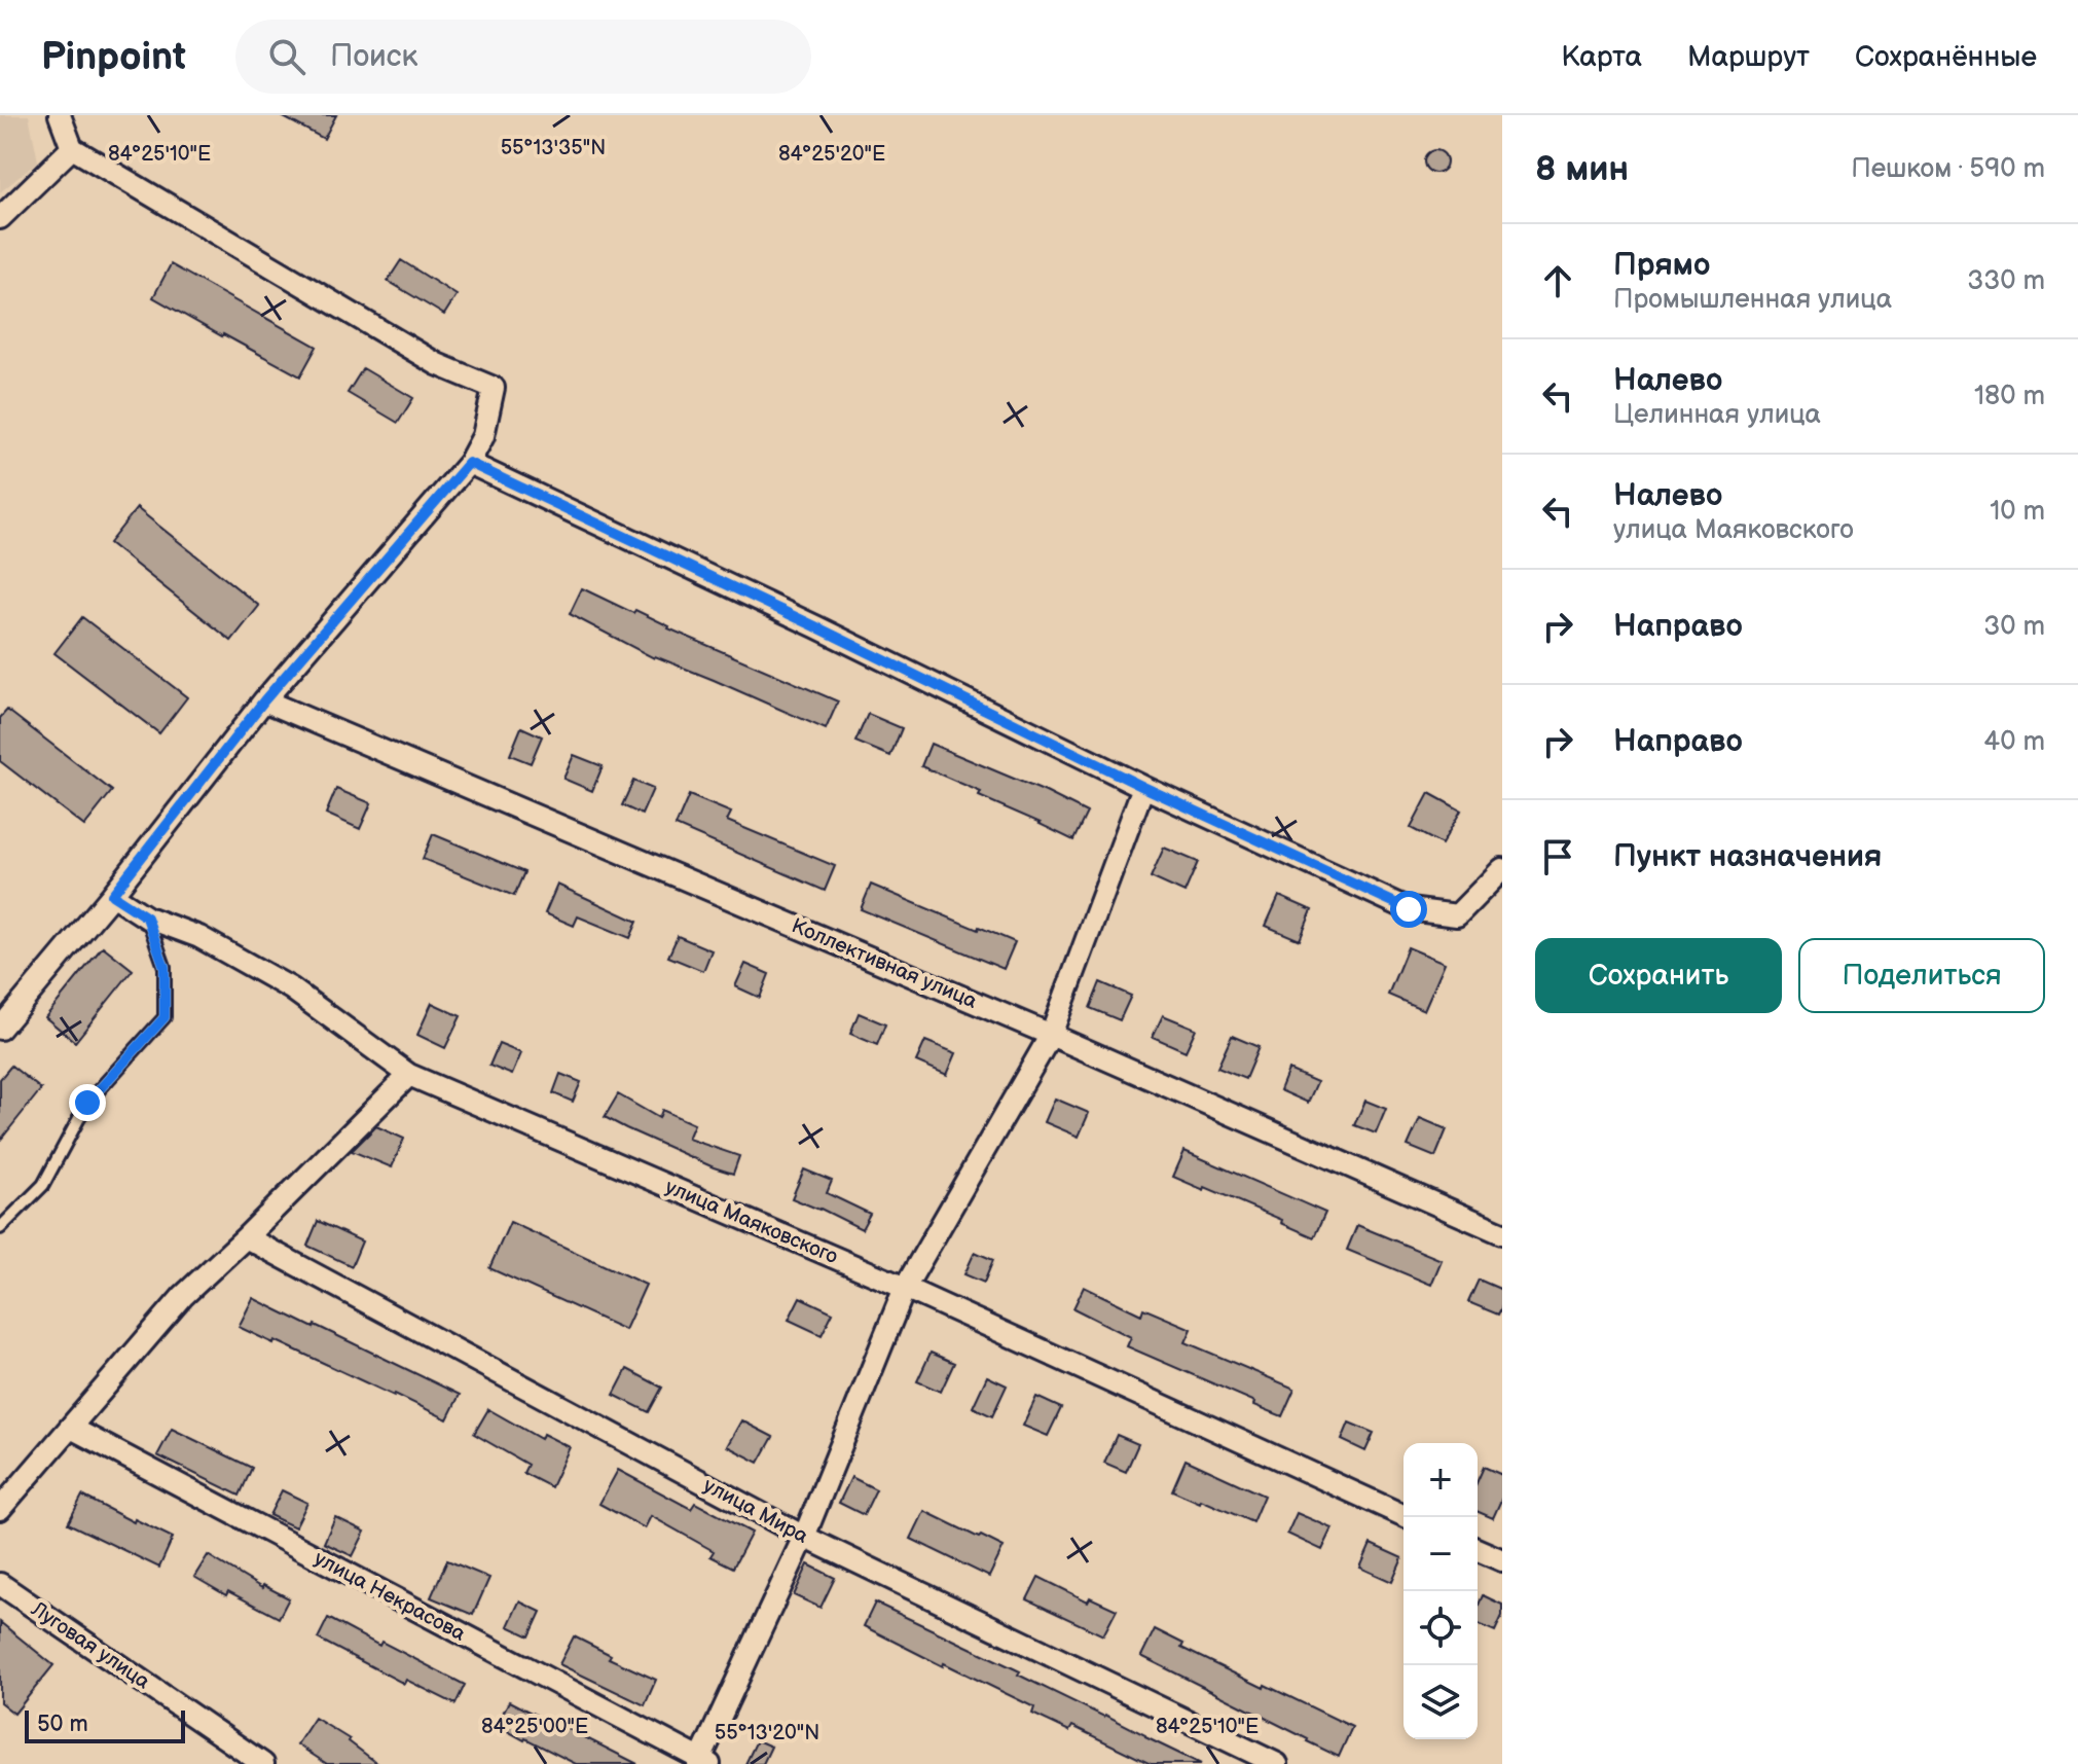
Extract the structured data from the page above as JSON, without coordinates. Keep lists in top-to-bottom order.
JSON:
{
  "streets": {
    "street": [
      "Коллективная улица",
      "улица Маяковского",
      "улица Мира",
      "улица Некрасова",
      "Луговая улица"
    ]
  },
  "scale_bar": "50 m",
  "page": {
    "header": "Pinpoint",
    "search": "Поиск",
    "nav": ["Карта", "Маршрут", "Сохранённые"],
    "heading": ["8 мин", "Пешком · 590 m"],
    "list": [
      ["Прямо", "Промышленная улица", "330 m"],
      ["Налево", "Целинная улица", "180 m"],
      ["Налево", "улица Маяковского", "10 m"],
      ["Направо", "30 m"],
      ["Направо", "40 m"],
      "Пункт назначения"
    ],
    "buttons": ["Сохранить", "Поделиться"],
    "map_buttons": ["+", "−"],
    "scale": "50 m"
  },
  "coordinates": [
    "55°13'35\"N",
    "84°25'10\"E",
    "84°25'20\"E",
    "84°25'00\"E",
    "55°13'20\"N"
  ]
}
